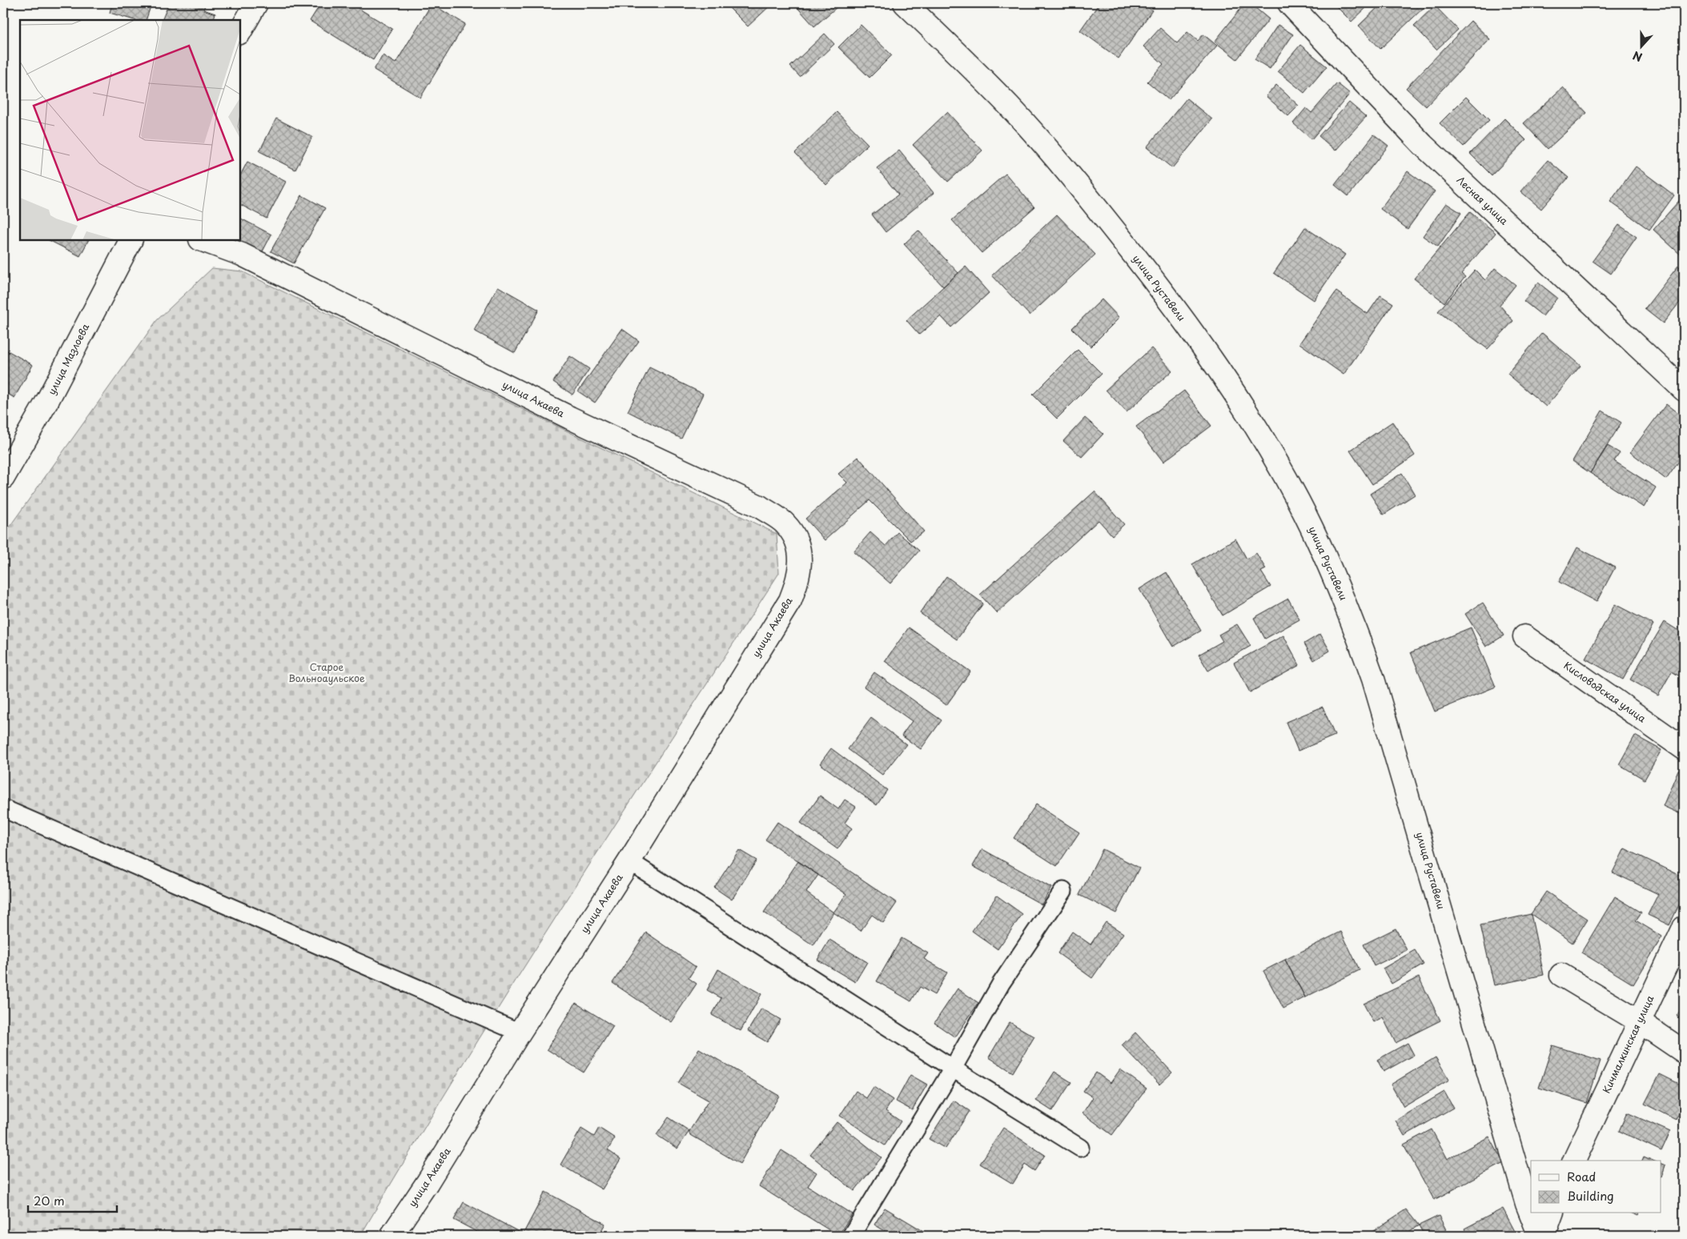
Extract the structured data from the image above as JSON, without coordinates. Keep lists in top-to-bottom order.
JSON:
{
  "streets": {
    "street": [
      "Лесная улица",
      "улица Руставели",
      "улица Мазлоева",
      "улица Акаева",
      "Кисловодская улица",
      "Кичмалкинская улица"
    ]
  },
  "parks": ["Старое Вольноаульское"],
  "legend": ["Road", "Building"],
  "scale_bar": "20 m",
  "north": "bottom"
}
